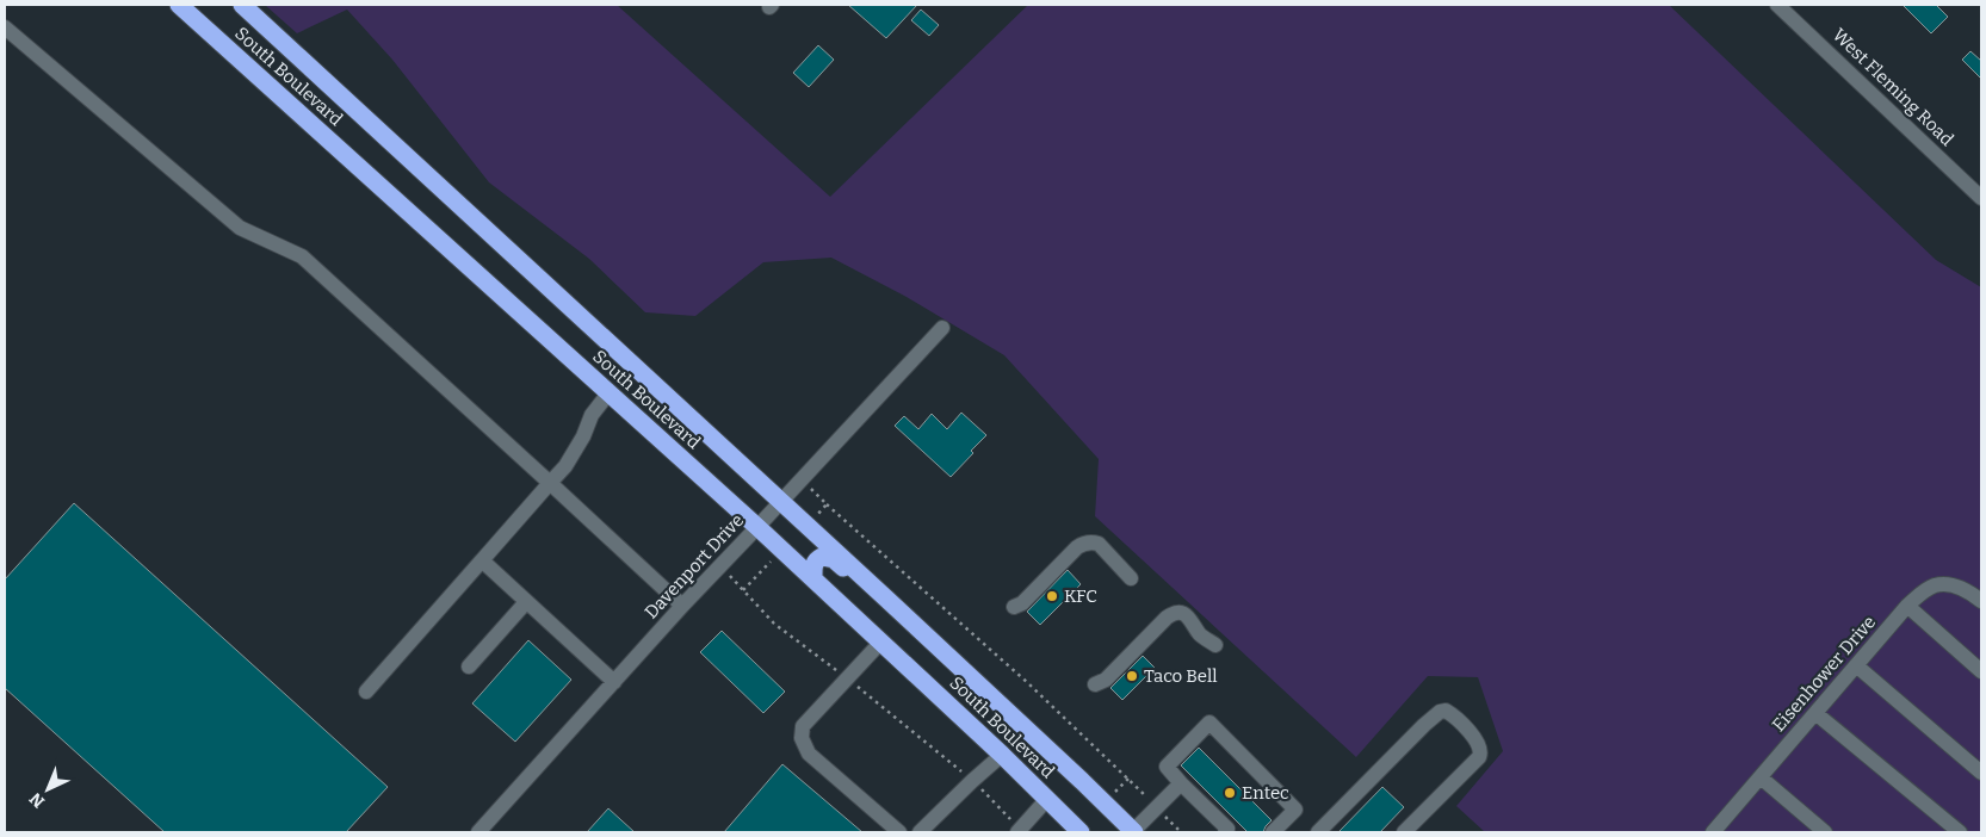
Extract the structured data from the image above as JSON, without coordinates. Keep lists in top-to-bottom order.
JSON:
{
  "streets": {
    "highway": ["South Boulevard"],
    "street": ["West Fleming Road", "Davenport Drive", "Eisenhower Drive"]
  },
  "crossings": [
    ["South Boulevard", "Davenport Drive"]
  ],
  "places": ["KFC", "Taco Bell", "Entec"],
  "north": "bottom left"
}
